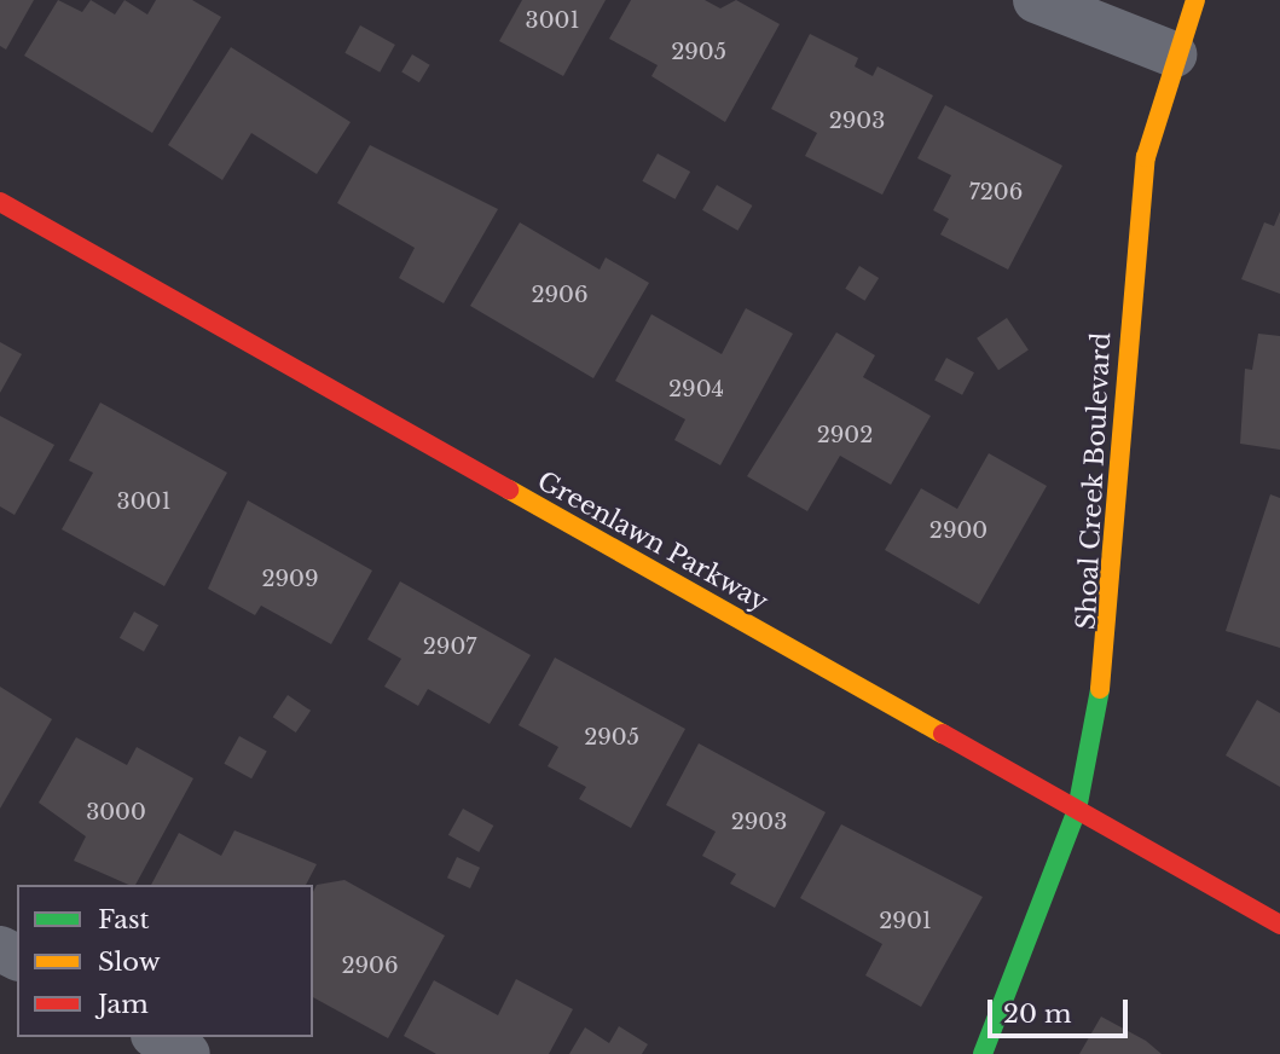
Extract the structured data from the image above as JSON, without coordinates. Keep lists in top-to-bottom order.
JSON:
{
  "streets": {
    "street": ["Shoal Creek Boulevard", "Greenlawn Parkway"]
  },
  "crossings": [
    ["Shoal Creek Boulevard", "Greenlawn Parkway"]
  ],
  "house_numbers": [
    "3001",
    "2905",
    "2903",
    "7206",
    "2906",
    "2904",
    "2902",
    "3001",
    "2900",
    "2909",
    "2907",
    "2905",
    "3000",
    "2903",
    "2901",
    "2906"
  ],
  "legend": ["Fast", "Slow", "Jam"],
  "scale_bar": "20 m"
}
